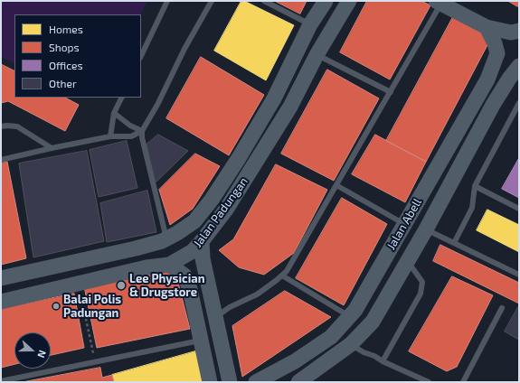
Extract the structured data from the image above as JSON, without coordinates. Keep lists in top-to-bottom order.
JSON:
{
  "streets": {
    "main road": ["Jalan Padungan", "Jalan Abell"]
  },
  "places": ["Lee Physician & Drugstore", "Balai Polis Padungan"],
  "legend": [
    "Homes",
    "Shops",
    "Offices",
    "Other"
  ],
  "north": "right"
}
